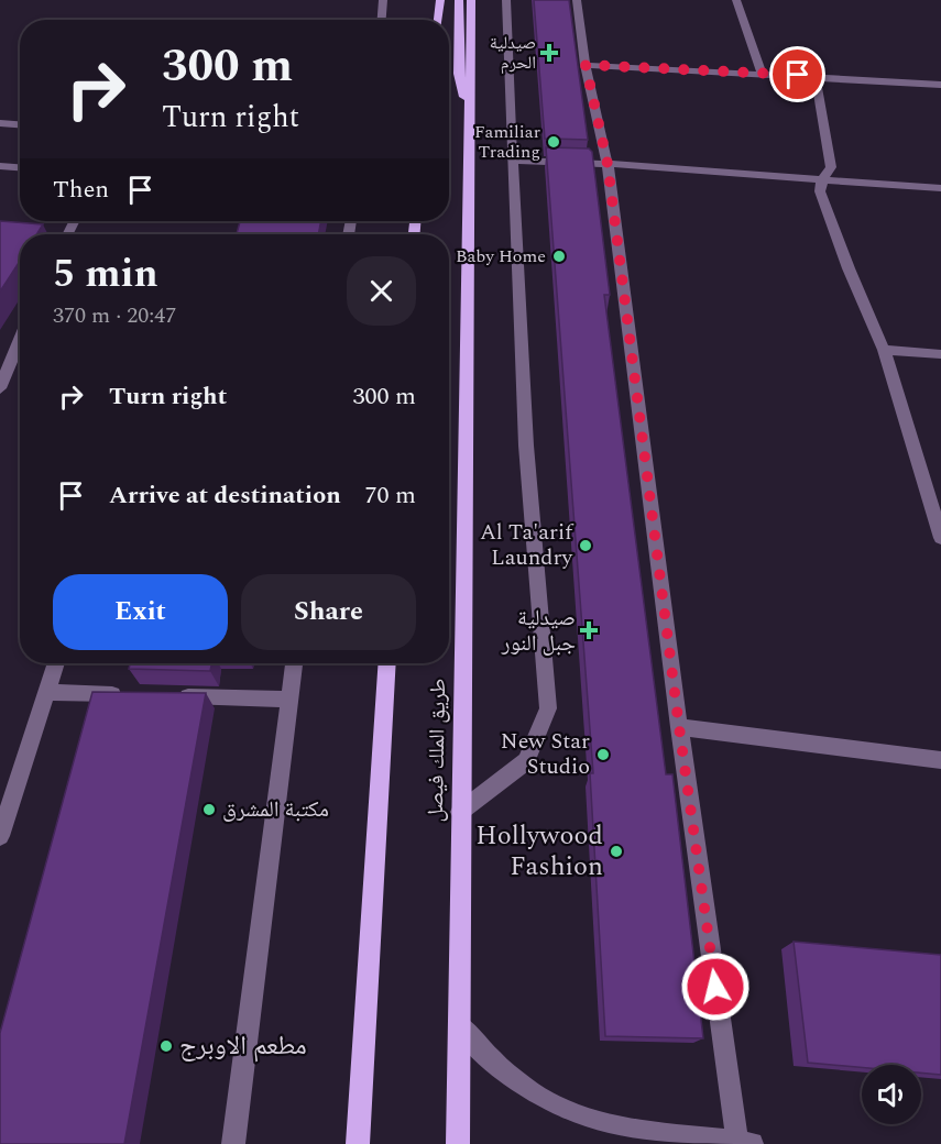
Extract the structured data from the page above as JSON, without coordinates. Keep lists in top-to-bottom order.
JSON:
{
  "streets": {
    "main road": ["طريق الملك فيصل"]
  },
  "places": {
    "health": ["صيدلية الحرم", "صيدلية جبل النور"],
    "other": [
      "Familiar Trading",
      "Baby Home",
      "Al Ta'arif Laundry",
      "New Star Studio",
      "مكتبة المشرق",
      "Hollywood Fashion",
      "مطعم الاوبرج"
    ]
  },
  "page": {
    "turn": ["300 m", "Turn right"],
    "then": "Then",
    "heading": ["5 min", "370 m · 20:47"],
    "list": [
      {
        "name": "Turn right",
        "value": "300 m"
      },
      {
        "name": "Arrive at destination",
        "value": "70 m"
      }
    ],
    "buttons": ["Exit", "Share"]
  }
}
